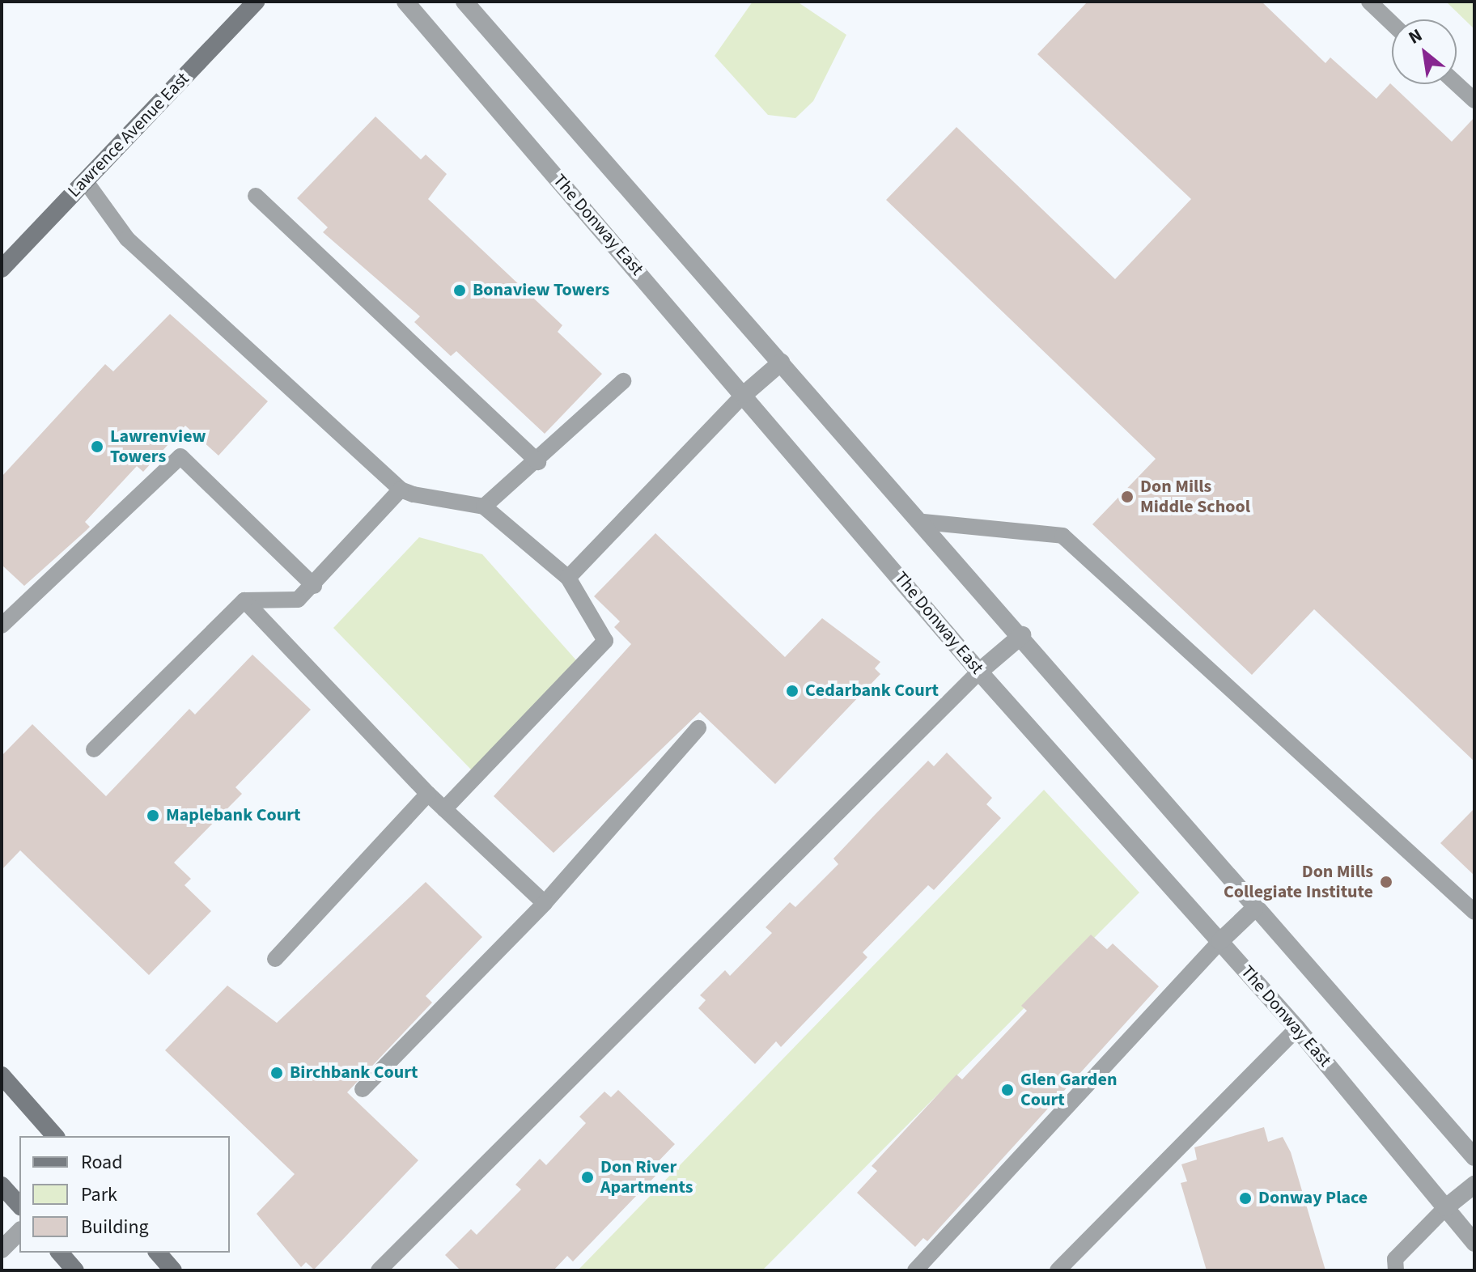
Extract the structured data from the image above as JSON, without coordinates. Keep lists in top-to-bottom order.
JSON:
{
  "streets": {
    "main road": ["Lawrence Avenue East"],
    "street": ["The Donway East"]
  },
  "places": [
    "Bonaview Towers",
    "Lawrenview Towers",
    "Don Mills Middle School",
    "Cedarbank Court",
    "Maplebank Court",
    "Don Mills Collegiate Institute",
    "Birchbank Court",
    "Glen Garden Court",
    "Don River Apartments",
    "Donway Place"
  ],
  "legend": ["Road", "Park", "Building"],
  "north": "top left"
}
